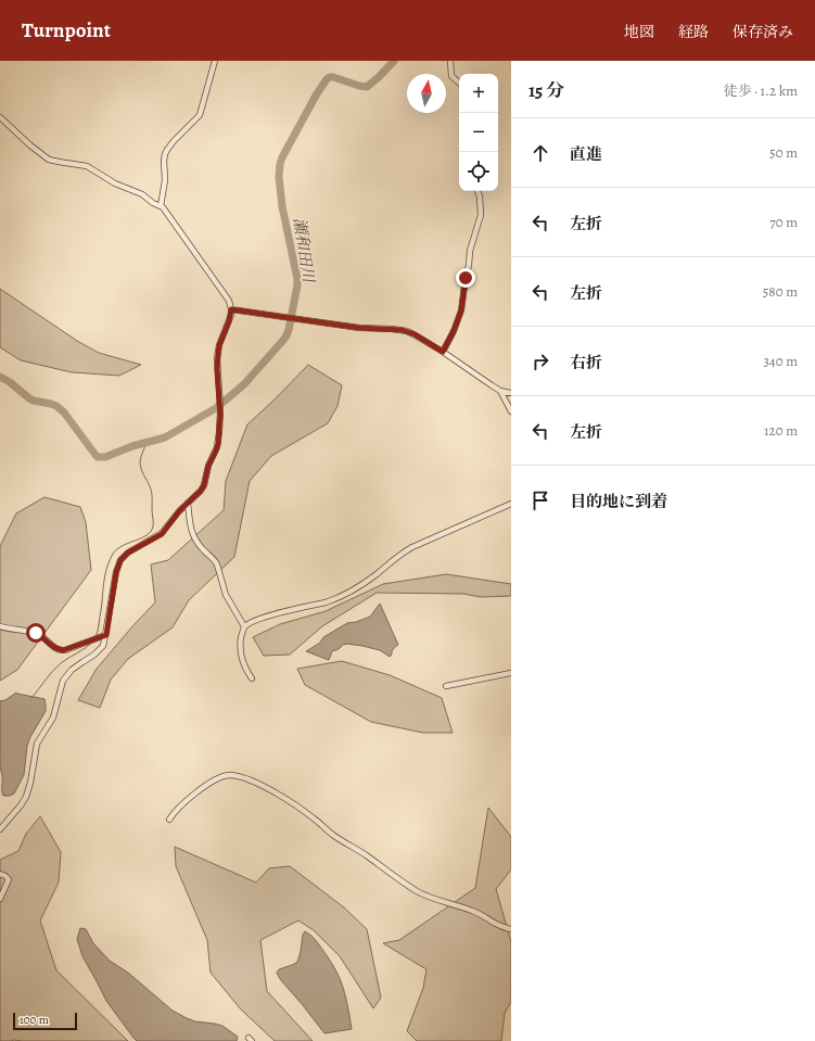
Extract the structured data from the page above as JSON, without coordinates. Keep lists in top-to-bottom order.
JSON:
{
  "water": ["瀬和田川"],
  "scale_bar": "100 m",
  "north": "top",
  "page": {
    "header": "Turnpoint",
    "nav": ["地図", "経路", "保存済み"],
    "heading": ["15 分", "徒歩 · 1.2 km"],
    "map_buttons": ["+", "−"],
    "list": [
      ["直進", "50 m"],
      ["左折", "70 m"],
      ["左折", "580 m"],
      ["右折", "340 m"],
      ["左折", "120 m"],
      "目的地に到着"
    ],
    "scale": "100 m"
  }
}
